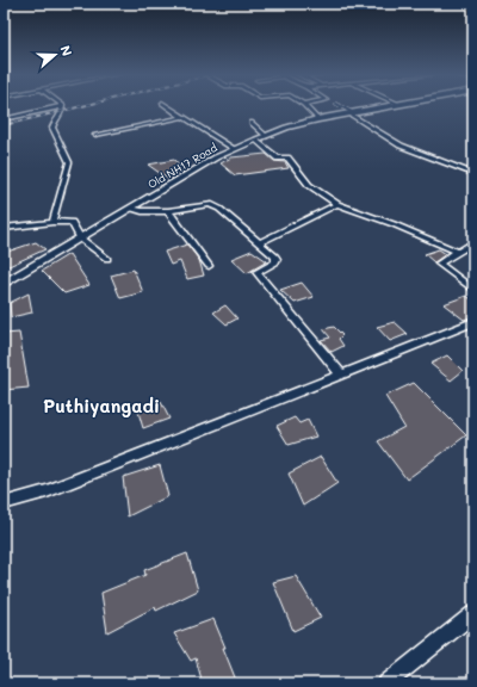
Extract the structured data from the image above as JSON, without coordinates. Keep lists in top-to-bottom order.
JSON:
{
  "streets": {
    "main road": ["Old NH17 Road"]
  },
  "districts": ["Puthiyangadi"],
  "north": "right"
}
